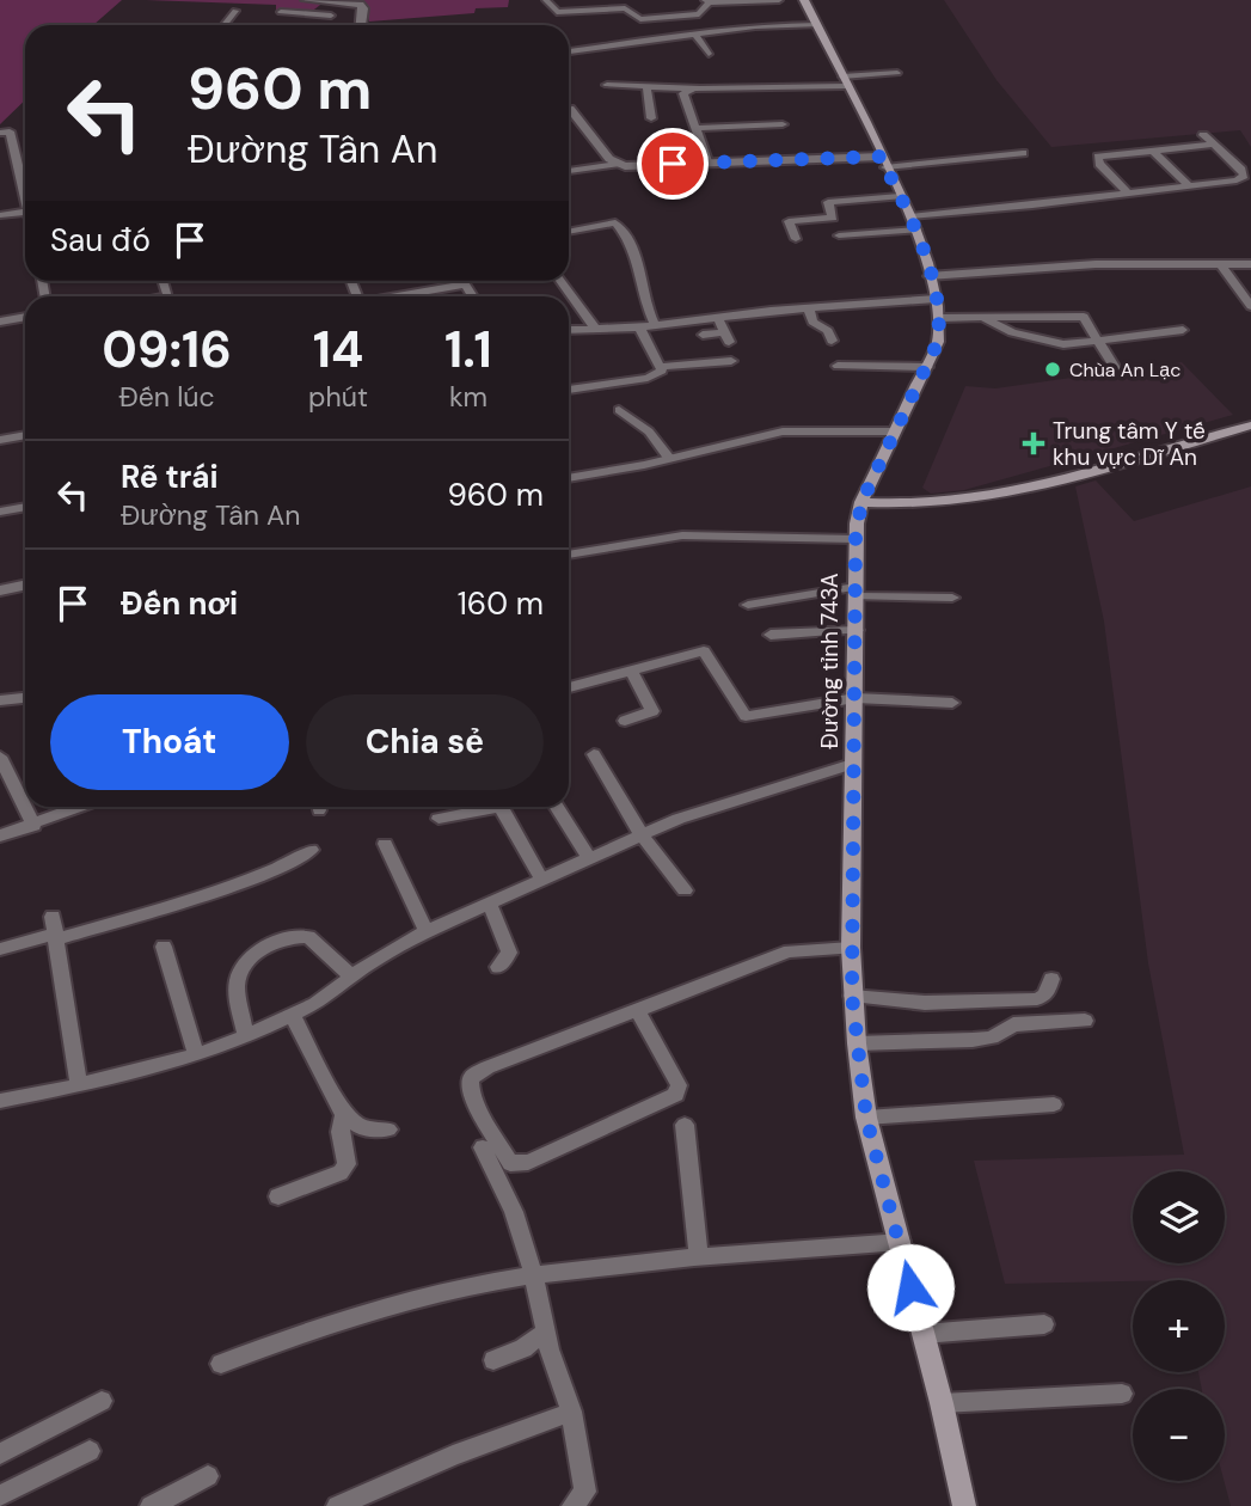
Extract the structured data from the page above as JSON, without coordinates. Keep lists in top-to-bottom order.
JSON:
{
  "streets": {
    "main road": ["Đường tỉnh 743A"]
  },
  "places": {
    "other": ["Chùa An Lạc"],
    "health": ["Trung tâm Y tế khu vực Dĩ An"]
  },
  "page": {
    "turn": ["960 m", "Đường Tân An"],
    "then": "Sau đó",
    "eta": [
      "09:16",
      "Đến lúc",
      "14",
      "phút",
      "1.1",
      "km"
    ],
    "list": [
      {
        "name": "Rẽ trái",
        "note": "Đường Tân An",
        "value": "960 m"
      },
      {
        "name": "Đến nơi",
        "value": "160 m"
      }
    ],
    "buttons": ["Thoát", "Chia sẻ"],
    "map_buttons": ["+", "−"]
  }
}
